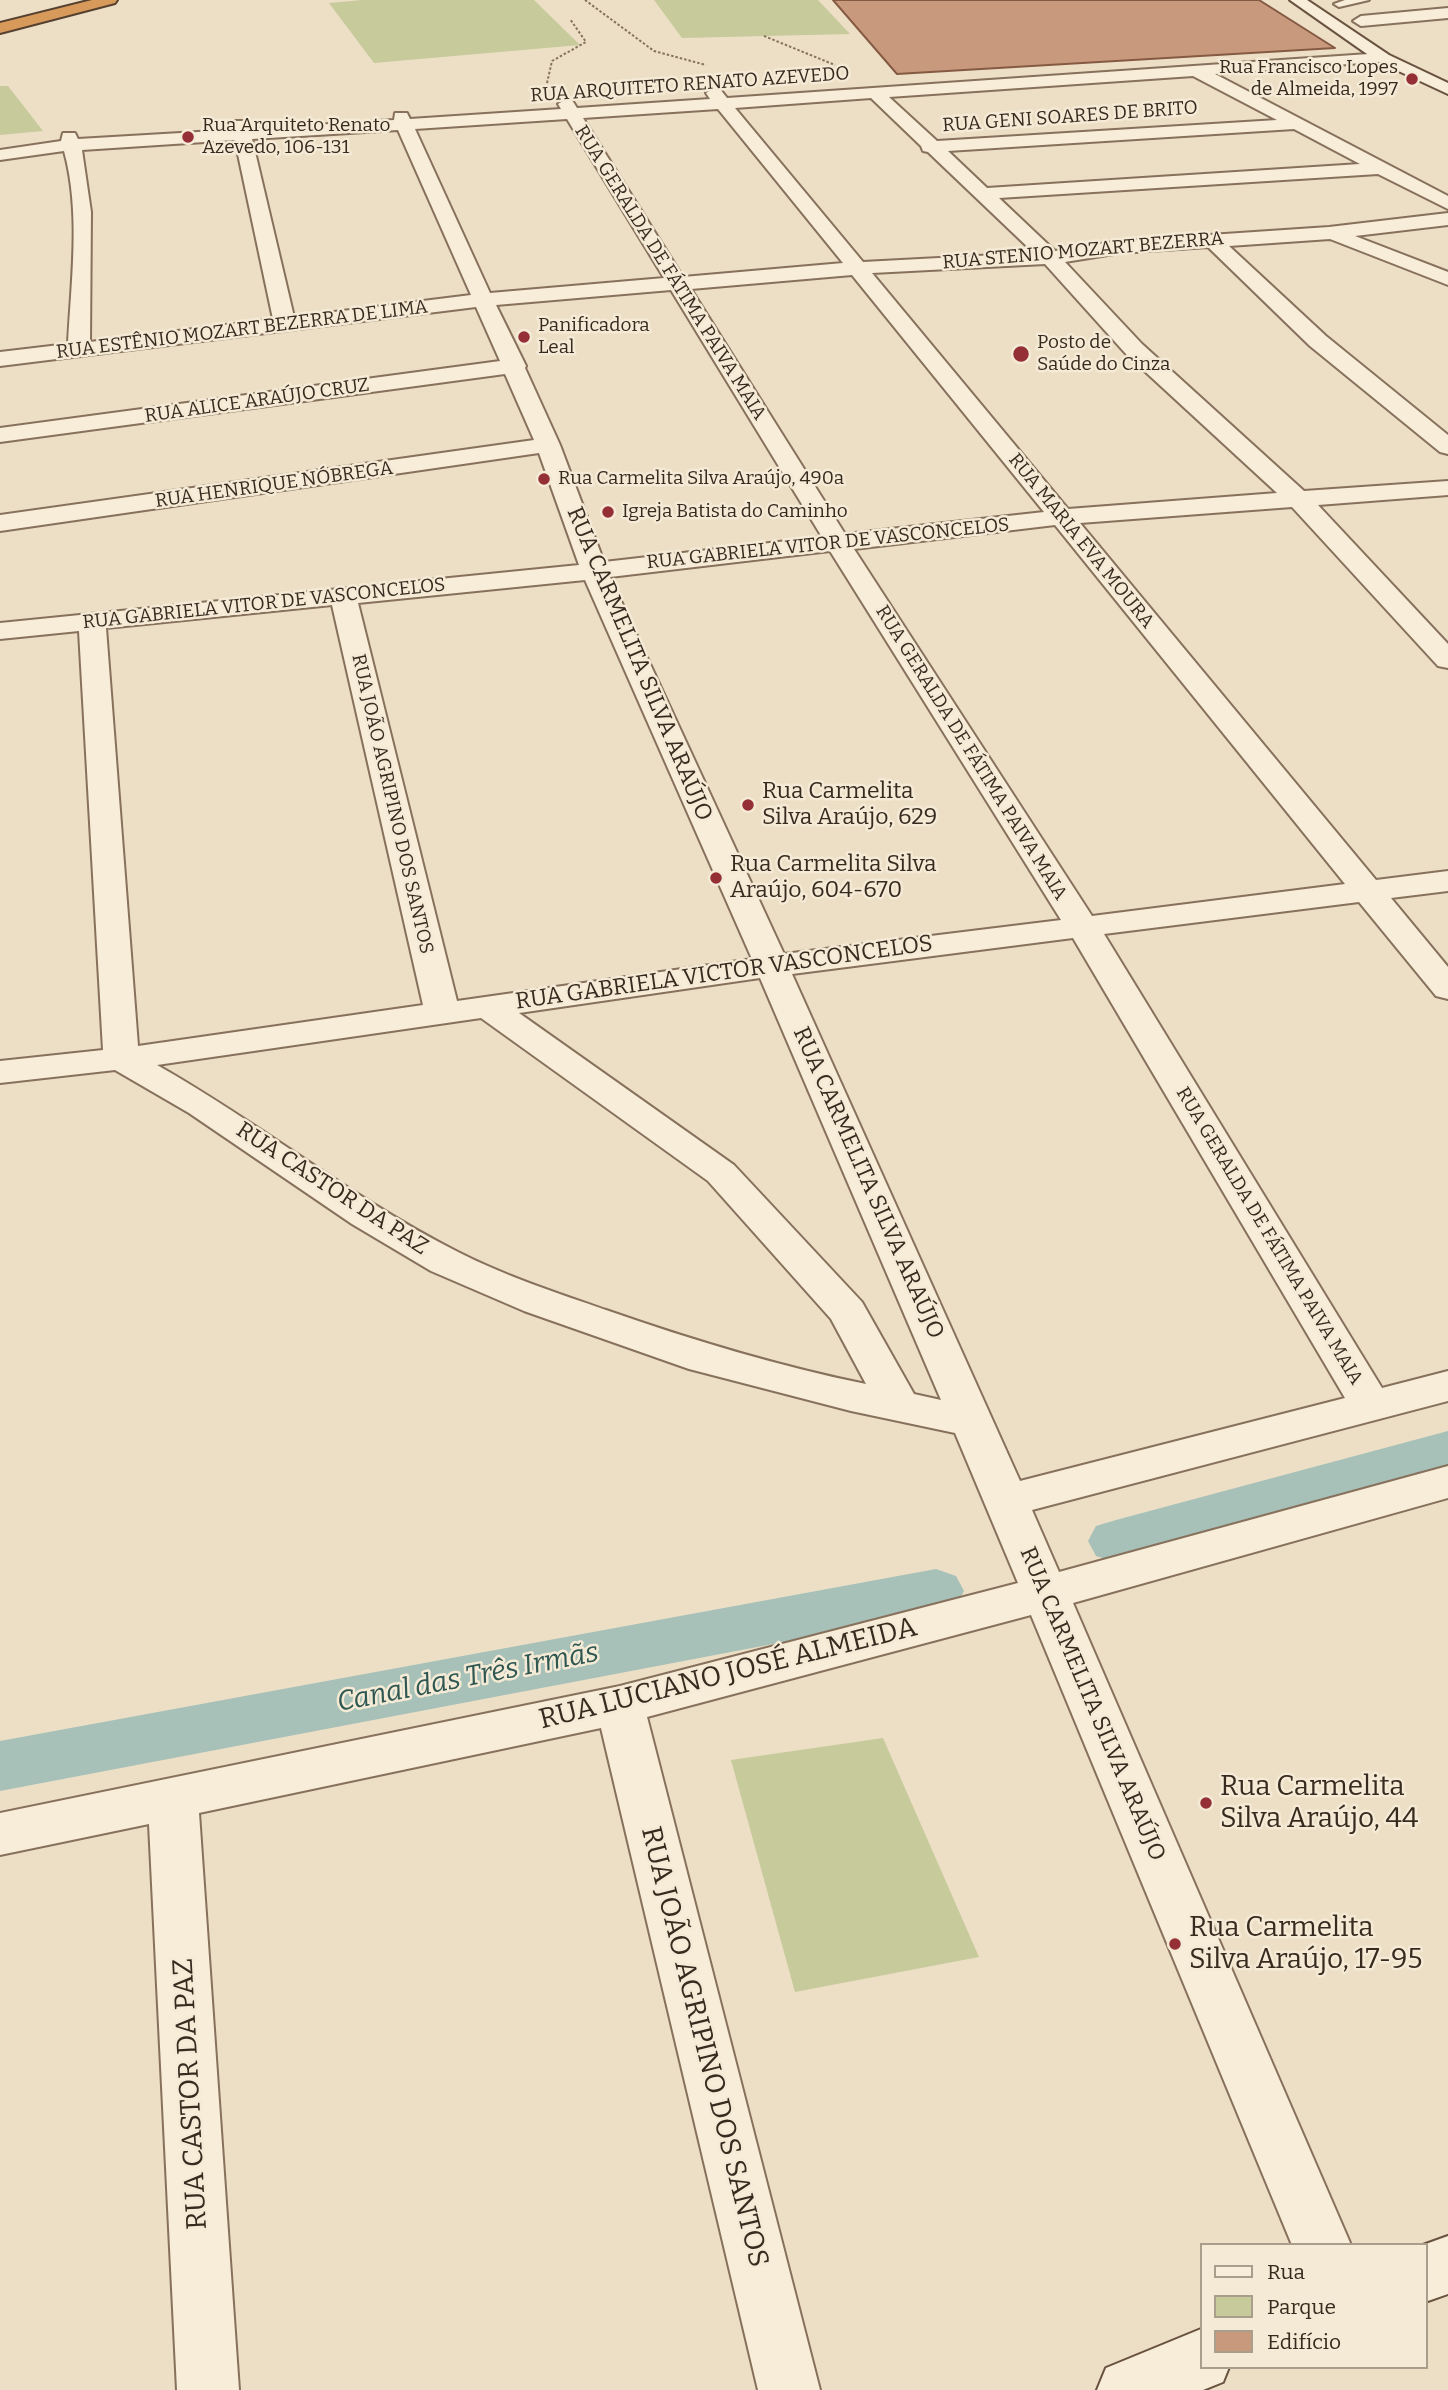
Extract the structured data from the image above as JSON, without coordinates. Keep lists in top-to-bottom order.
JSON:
{
  "streets": {
    "street": [
      "RUA ARQUITETO RENATO AZEVEDO",
      "RUA GENI SOARES DE BRITO",
      "RUA STENIO MOZART BEZERRA",
      "RUA GERALDA DE FÁTIMA PAIVA MAIA",
      "RUA ESTÊNIO MOZART BEZERRA DE LIMA",
      "RUA ALICE ARAÚJO CRUZ",
      "RUA HENRIQUE NÓBREGA",
      "RUA MARIA EVA MOURA",
      "RUA GABRIELA VITOR DE VASCONCELOS",
      "RUA CARMELITA SILVA ARAÚJO",
      "RUA JOÃO AGRIPINO DOS SANTOS",
      "RUA GABRIELA VICTOR VASCONCELOS",
      "RUA CASTOR DA PAZ",
      "RUA LUCIANO JOSÉ ALMEIDA"
    ]
  },
  "crossings": [
    ["RUA ARQUITETO RENATO AZEVEDO", "RUA GERALDA DE FÁTIMA PAIVA MAIA"],
    ["RUA ARQUITETO RENATO AZEVEDO", "RUA MARIA EVA MOURA"],
    ["RUA ARQUITETO RENATO AZEVEDO", "RUA CARMELITA SILVA ARAÚJO"],
    ["RUA STENIO MOZART BEZERRA", "RUA GERALDA DE FÁTIMA PAIVA MAIA"],
    ["RUA STENIO MOZART BEZERRA", "RUA ESTÊNIO MOZART BEZERRA DE LIMA"],
    ["RUA STENIO MOZART BEZERRA", "RUA MARIA EVA MOURA"],
    ["RUA GERALDA DE FÁTIMA PAIVA MAIA", "RUA ESTÊNIO MOZART BEZERRA DE LIMA"],
    ["RUA GERALDA DE FÁTIMA PAIVA MAIA", "RUA GABRIELA VITOR DE VASCONCELOS"],
    ["RUA GERALDA DE FÁTIMA PAIVA MAIA", "RUA GABRIELA VICTOR VASCONCELOS"],
    ["RUA ESTÊNIO MOZART BEZERRA DE LIMA", "RUA CARMELITA SILVA ARAÚJO"],
    ["RUA ALICE ARAÚJO CRUZ", "RUA CARMELITA SILVA ARAÚJO"],
    ["RUA HENRIQUE NÓBREGA", "RUA CARMELITA SILVA ARAÚJO"],
    ["RUA MARIA EVA MOURA", "RUA GABRIELA VITOR DE VASCONCELOS"],
    ["RUA MARIA EVA MOURA", "RUA GABRIELA VICTOR VASCONCELOS"],
    ["RUA GABRIELA VITOR DE VASCONCELOS", "RUA CARMELITA SILVA ARAÚJO"],
    ["RUA GABRIELA VITOR DE VASCONCELOS", "RUA JOÃO AGRIPINO DOS SANTOS"],
    ["RUA CARMELITA SILVA ARAÚJO", "RUA GABRIELA VICTOR VASCONCELOS"],
    ["RUA CARMELITA SILVA ARAÚJO", "RUA CASTOR DA PAZ"],
    ["RUA CARMELITA SILVA ARAÚJO", "RUA LUCIANO JOSÉ ALMEIDA"],
    ["RUA JOÃO AGRIPINO DOS SANTOS", "RUA GABRIELA VICTOR VASCONCELOS"],
    ["RUA JOÃO AGRIPINO DOS SANTOS", "RUA LUCIANO JOSÉ ALMEIDA"],
    ["RUA GABRIELA VICTOR VASCONCELOS", "RUA CASTOR DA PAZ"],
    ["RUA CASTOR DA PAZ", "RUA LUCIANO JOSÉ ALMEIDA"]
  ],
  "water": ["Canal das Três Irmãs"],
  "places": [
    "Rua Francisco Lopes de Almeida, 1997",
    "Rua Arquiteto Renato Azevedo, 106-131",
    "Panificadora Leal",
    "Posto de Saúde do Cinza",
    "Rua Carmelita Silva Araújo, 490a",
    "Igreja Batista do Caminho",
    "Rua Carmelita Silva Araújo, 629",
    "Rua Carmelita Silva Araújo, 604-670",
    "Rua Carmelita Silva Araújo, 44",
    "Rua Carmelita Silva Araújo, 17-95"
  ],
  "legend": ["Rua", "Parque", "Edifício"]
}
